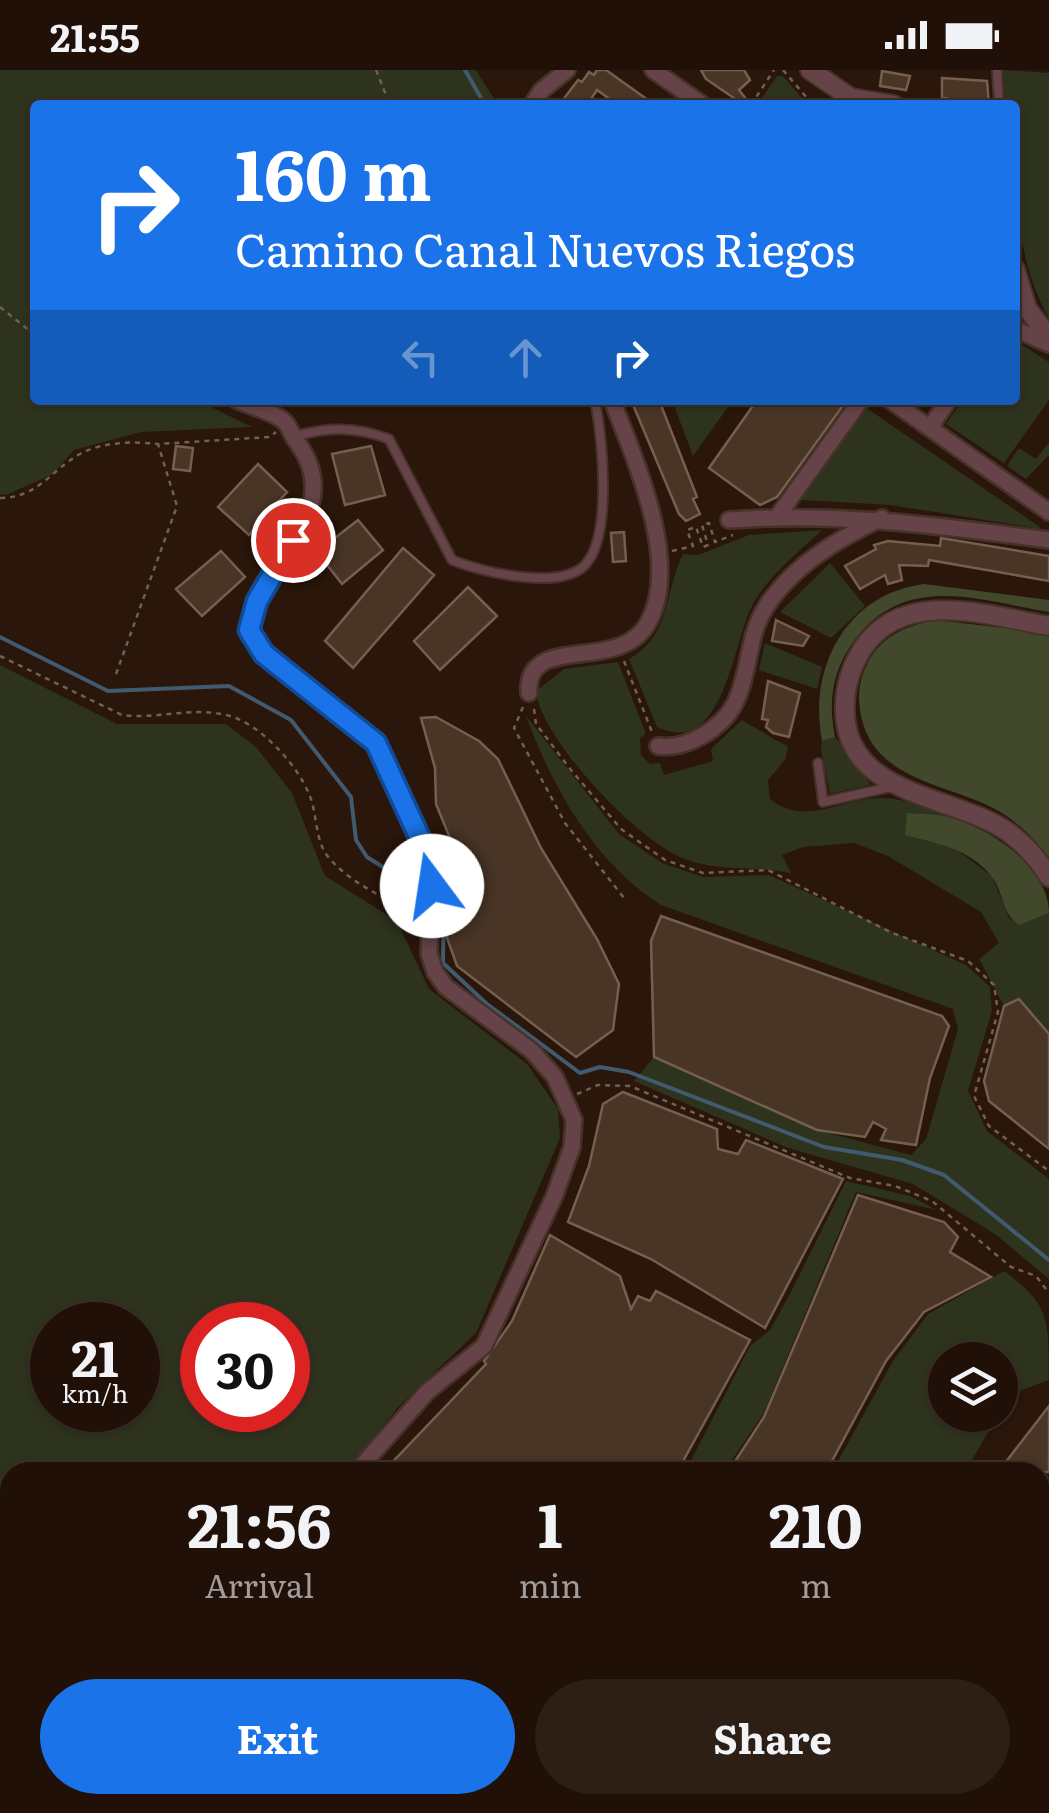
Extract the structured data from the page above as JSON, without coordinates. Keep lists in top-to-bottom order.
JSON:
{
  "page": {
    "status": "21:55",
    "turn": ["160 m", "Camino Canal Nuevos Riegos"],
    "speed": "21 km/h",
    "limit": "30",
    "eta": [
      "21:56",
      "Arrival",
      "1",
      "min",
      "210",
      "m"
    ],
    "buttons": ["Exit", "Share"]
  }
}
